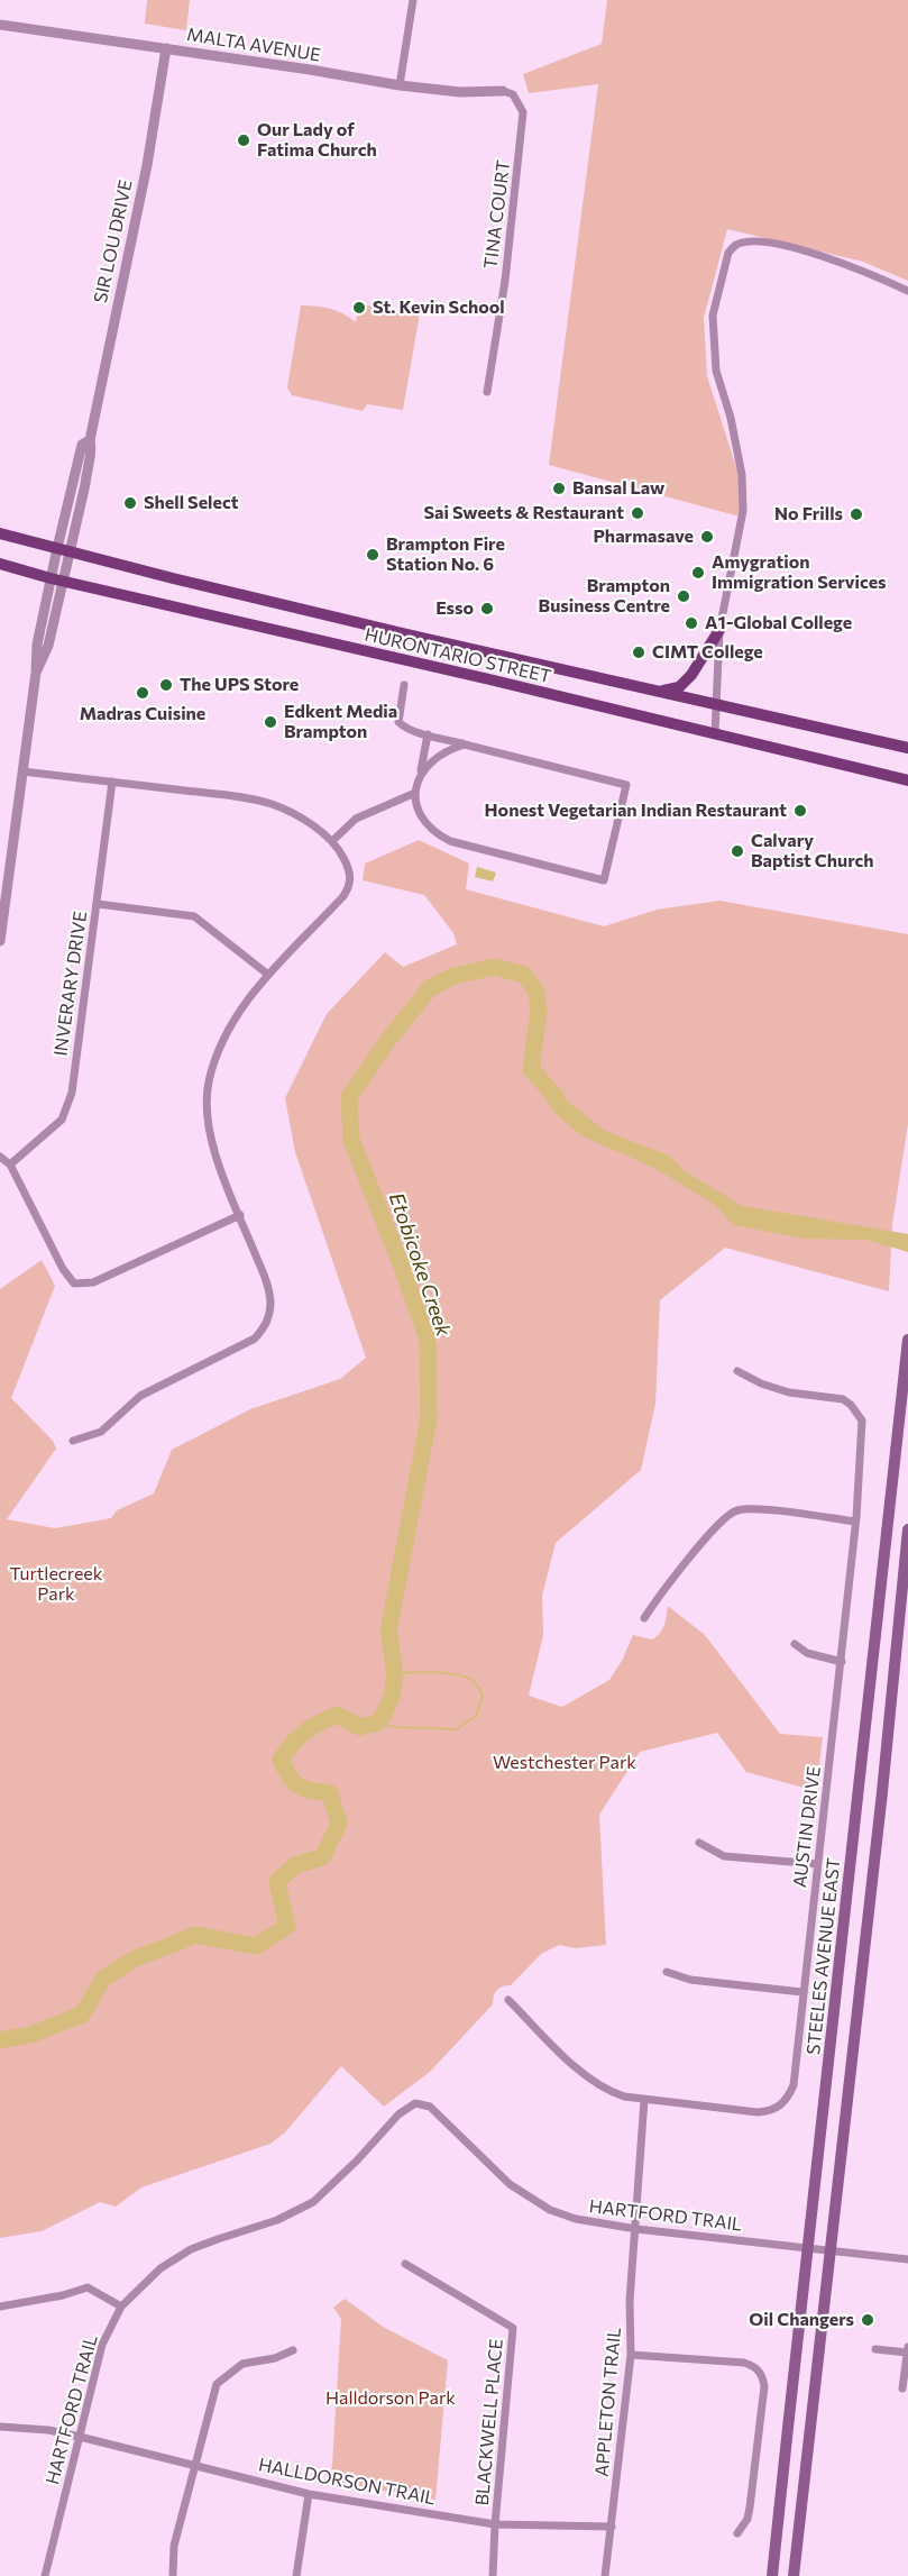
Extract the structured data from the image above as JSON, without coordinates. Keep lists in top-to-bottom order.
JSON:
{
  "streets": {
    "main road": ["HURONTARIO STREET", "STEELES AVENUE EAST"],
    "street": [
      "MALTA AVENUE",
      "TINA COURT",
      "SIR LOU DRIVE",
      "INVERARY DRIVE",
      "AUSTIN DRIVE",
      "HARTFORD TRAIL",
      "APPLETON TRAIL",
      "BLACKWELL PLACE",
      "HALLDORSON TRAIL"
    ]
  },
  "crossings": [
    ["MALTA AVENUE", "TINA COURT"],
    ["MALTA AVENUE", "SIR LOU DRIVE"],
    ["SIR LOU DRIVE", "HURONTARIO STREET"],
    ["STEELES AVENUE EAST", "HARTFORD TRAIL"],
    ["HARTFORD TRAIL", "APPLETON TRAIL"],
    ["HARTFORD TRAIL", "HALLDORSON TRAIL"],
    ["APPLETON TRAIL", "HALLDORSON TRAIL"],
    ["BLACKWELL PLACE", "HALLDORSON TRAIL"]
  ],
  "water": ["Etobicoke Creek"],
  "parks": ["Turtlecreek Park", "Westchester Park", "Halldorson Park"],
  "places": [
    "Our Lady of Fatima Church",
    "St. Kevin School",
    "Bansal Law",
    "Shell Select",
    "Sai Sweets & Restaurant",
    "No Frills",
    "Pharmasave",
    "Brampton Fire Station No. 6",
    "Amygration Immigration Services",
    "Brampton Business Centre",
    "Esso",
    "A1-Global College",
    "CIMT College",
    "The UPS Store",
    "Madras Cuisine",
    "Edkent Media Brampton",
    "Honest Vegetarian Indian Restaurant",
    "Calvary Baptist Church",
    "Oil Changers"
  ]
}
